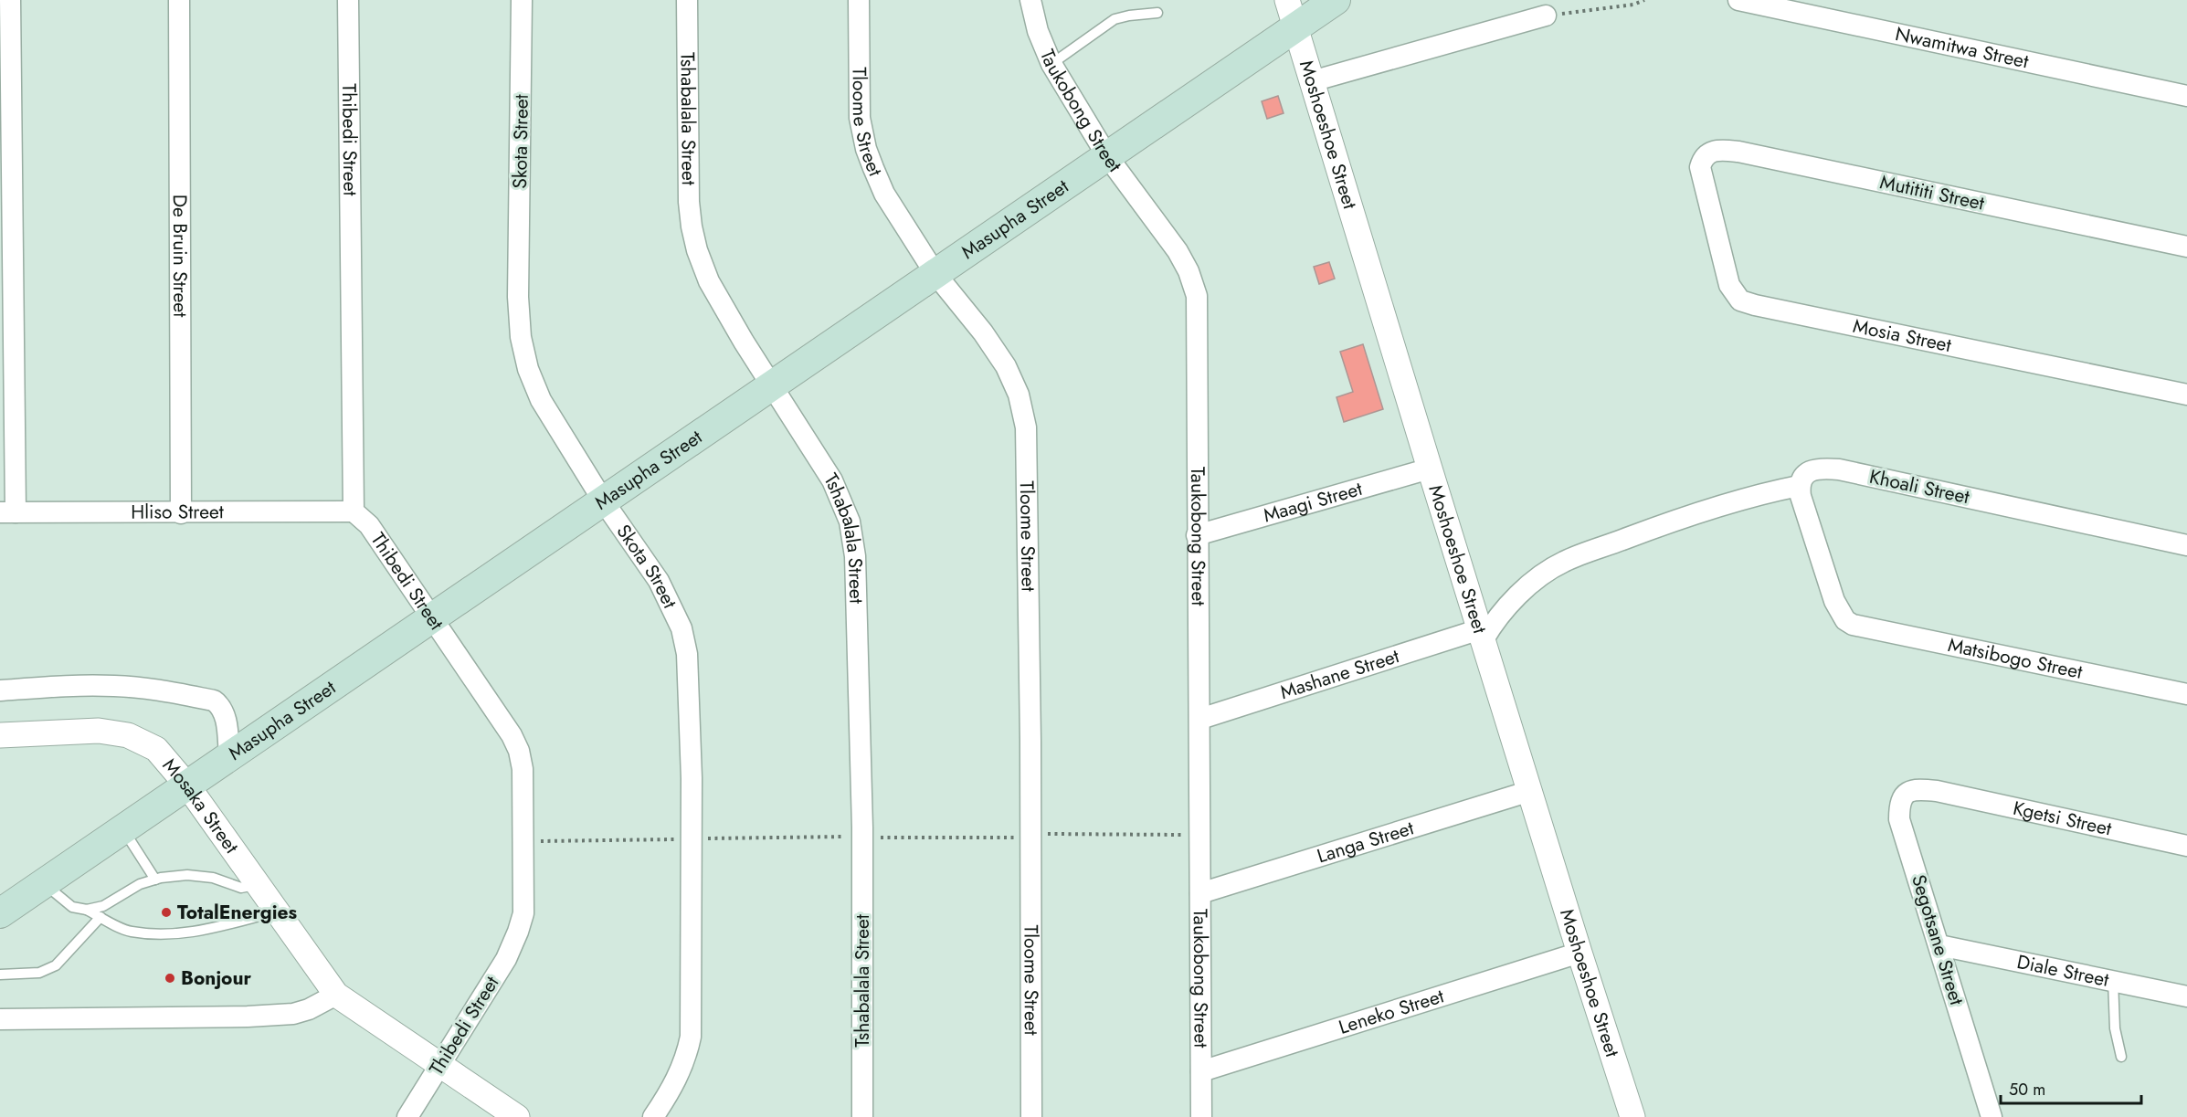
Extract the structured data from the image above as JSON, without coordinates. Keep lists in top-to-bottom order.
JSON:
{
  "streets": {
    "main road": ["Masupha Street"],
    "street": [
      "Nwamitwa Street",
      "Taukobong Street",
      "Tshabalala Street",
      "Tloome Street",
      "Moshoeshoe Street",
      "Thibedi Street",
      "Skota Street",
      "Mutititi Street",
      "De Bruin Street",
      "Mosia Street",
      "Khoali Street",
      "Maagi Street",
      "Hliso Street",
      "Matsibogo Street",
      "Mashane Street",
      "Mosaka Street",
      "Kgetsi Street",
      "Langa Street",
      "Segotsane Street",
      "Diale Street",
      "Leneko Street"
    ]
  },
  "crossings": [
    ["Taukobong Street", "Masupha Street"],
    ["Taukobong Street", "Maagi Street"],
    ["Taukobong Street", "Mashane Street"],
    ["Taukobong Street", "Langa Street"],
    ["Taukobong Street", "Leneko Street"],
    ["Tshabalala Street", "Masupha Street"],
    ["Tloome Street", "Masupha Street"],
    ["Moshoeshoe Street", "Masupha Street"],
    ["Moshoeshoe Street", "Maagi Street"],
    ["Moshoeshoe Street", "Mashane Street"],
    ["Moshoeshoe Street", "Langa Street"],
    ["Moshoeshoe Street", "Leneko Street"],
    ["Thibedi Street", "Masupha Street"],
    ["Thibedi Street", "Hliso Street"],
    ["Thibedi Street", "Mosaka Street"],
    ["Skota Street", "Masupha Street"],
    ["Mutititi Street", "Mosia Street"],
    ["Masupha Street", "Mosaka Street"],
    ["De Bruin Street", "Hliso Street"],
    ["Khoali Street", "Matsibogo Street"],
    ["Kgetsi Street", "Segotsane Street"],
    ["Segotsane Street", "Diale Street"]
  ],
  "places": ["TotalEnergies", "Bonjour"],
  "scale_bar": "50 m"
}
